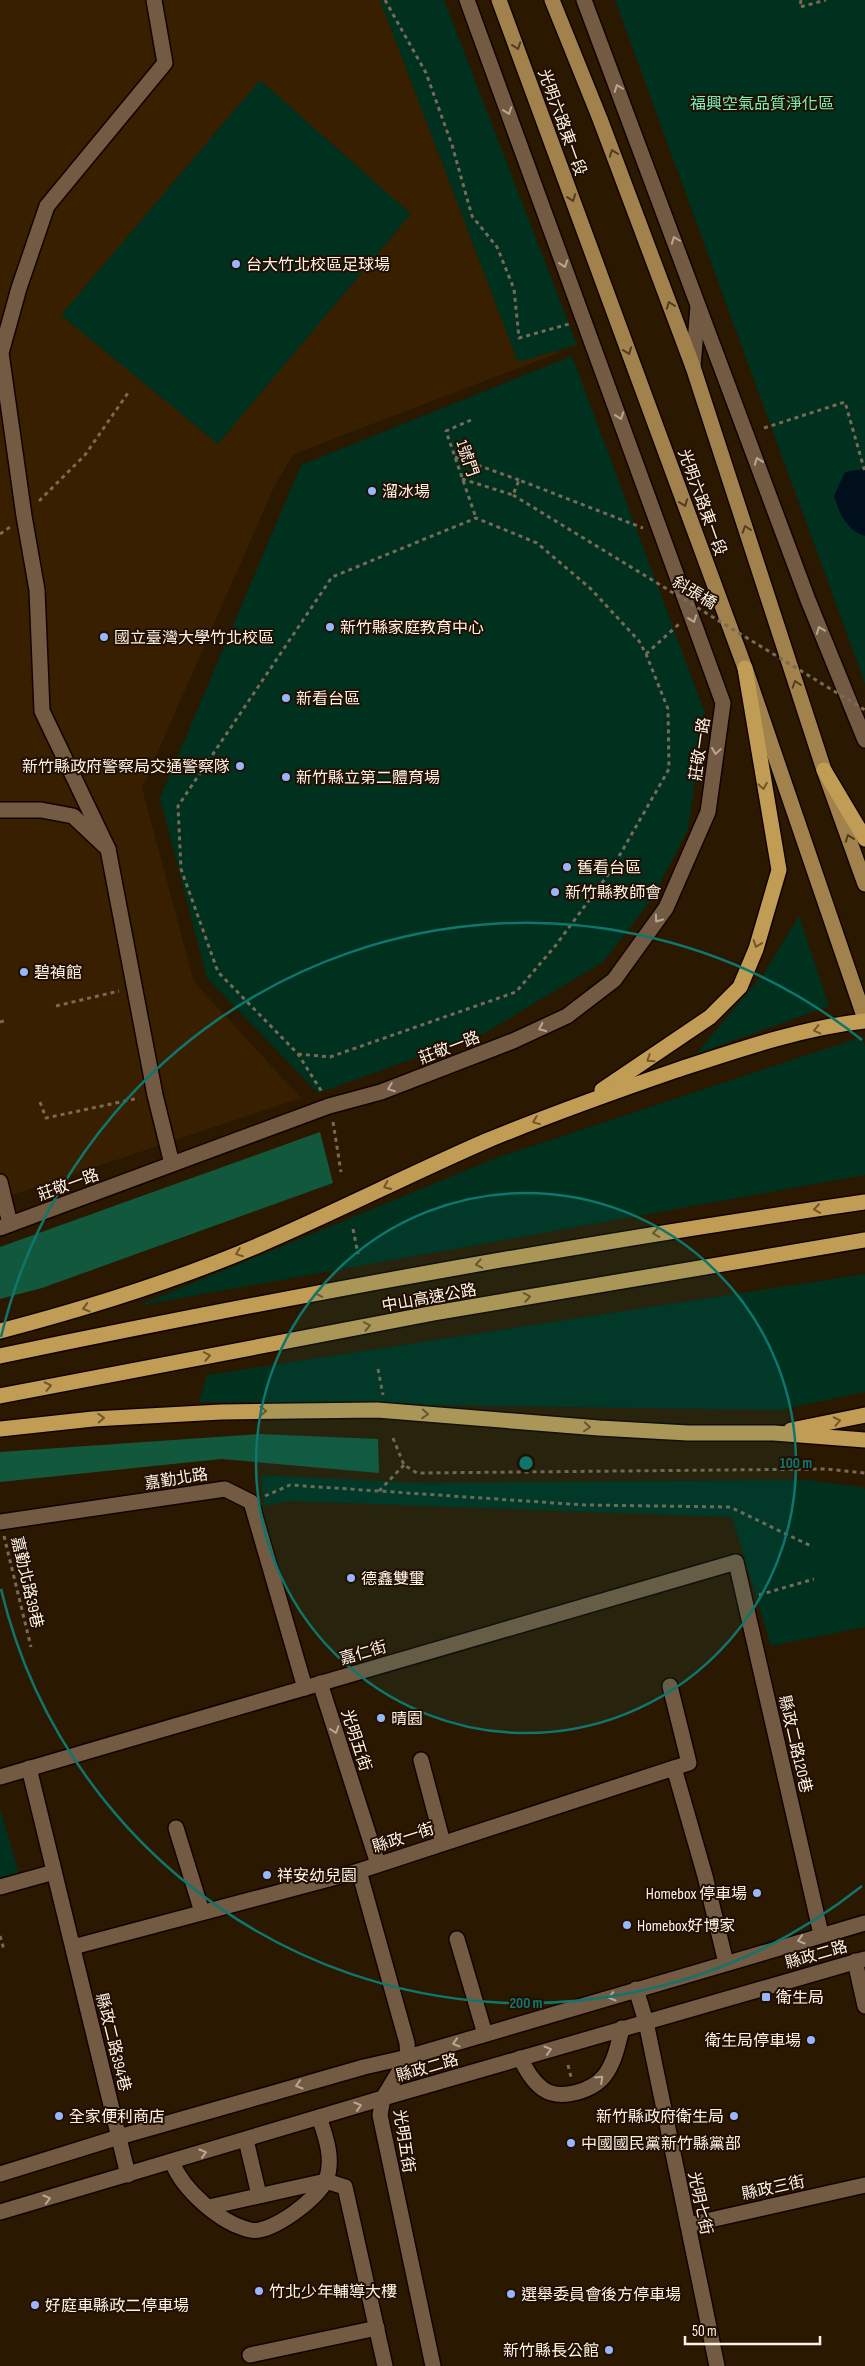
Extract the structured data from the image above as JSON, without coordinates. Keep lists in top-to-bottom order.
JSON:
{
  "streets": {
    "highway": ["中山高速公路"],
    "main road": ["光明六路東一段"],
    "street": [
      "莊敬一路",
      "嘉勤北路",
      "嘉仁街",
      "光明五街",
      "縣政二路120巷",
      "縣政一街",
      "縣政二路",
      "縣政二路394巷",
      "縣政三街",
      "光明七街"
    ],
    "path": ["1號門", "斜張橋", "嘉勤北路39巷"]
  },
  "crossings": [
    ["1號門", "斜張橋"],
    ["嘉勤北路", "嘉勤北路39巷"],
    ["嘉仁街", "光明五街"],
    ["嘉仁街", "縣政二路120巷"],
    ["光明五街", "縣政一街"],
    ["光明五街", "縣政二路"],
    ["縣政二路120巷", "縣政二路"],
    ["縣政一街", "縣政二路394巷"],
    ["縣政二路", "縣政二路394巷"],
    ["縣政二路", "光明七街"],
    ["縣政三街", "光明七街"]
  ],
  "parks": ["福興空氣品質淨化區"],
  "places": {
    "other": [
      "台大竹北校區足球場",
      "溜冰場",
      "新竹縣家庭教育中心",
      "國立臺灣大學竹北校區",
      "新看台區",
      "新竹縣政府警察局交通警察隊",
      "新竹縣立第二體育場",
      "舊看台區",
      "新竹縣教師會",
      "碧禎館",
      "德鑫雙璽",
      "晴園",
      "祥安幼兒園",
      "Homebox 停車場",
      "Homebox好博家",
      "衛生局停車場",
      "全家便利商店",
      "新竹縣政府衛生局",
      "中國國民黨新竹縣黨部",
      "竹北少年輔導大樓",
      "選舉委員會後方停車場",
      "好庭車縣政二停車場",
      "新竹縣長公館"
    ],
    "transit": ["衛生局"]
  },
  "scale_bar": "50 m",
  "rings": ["100 m", "200 m"]
}
